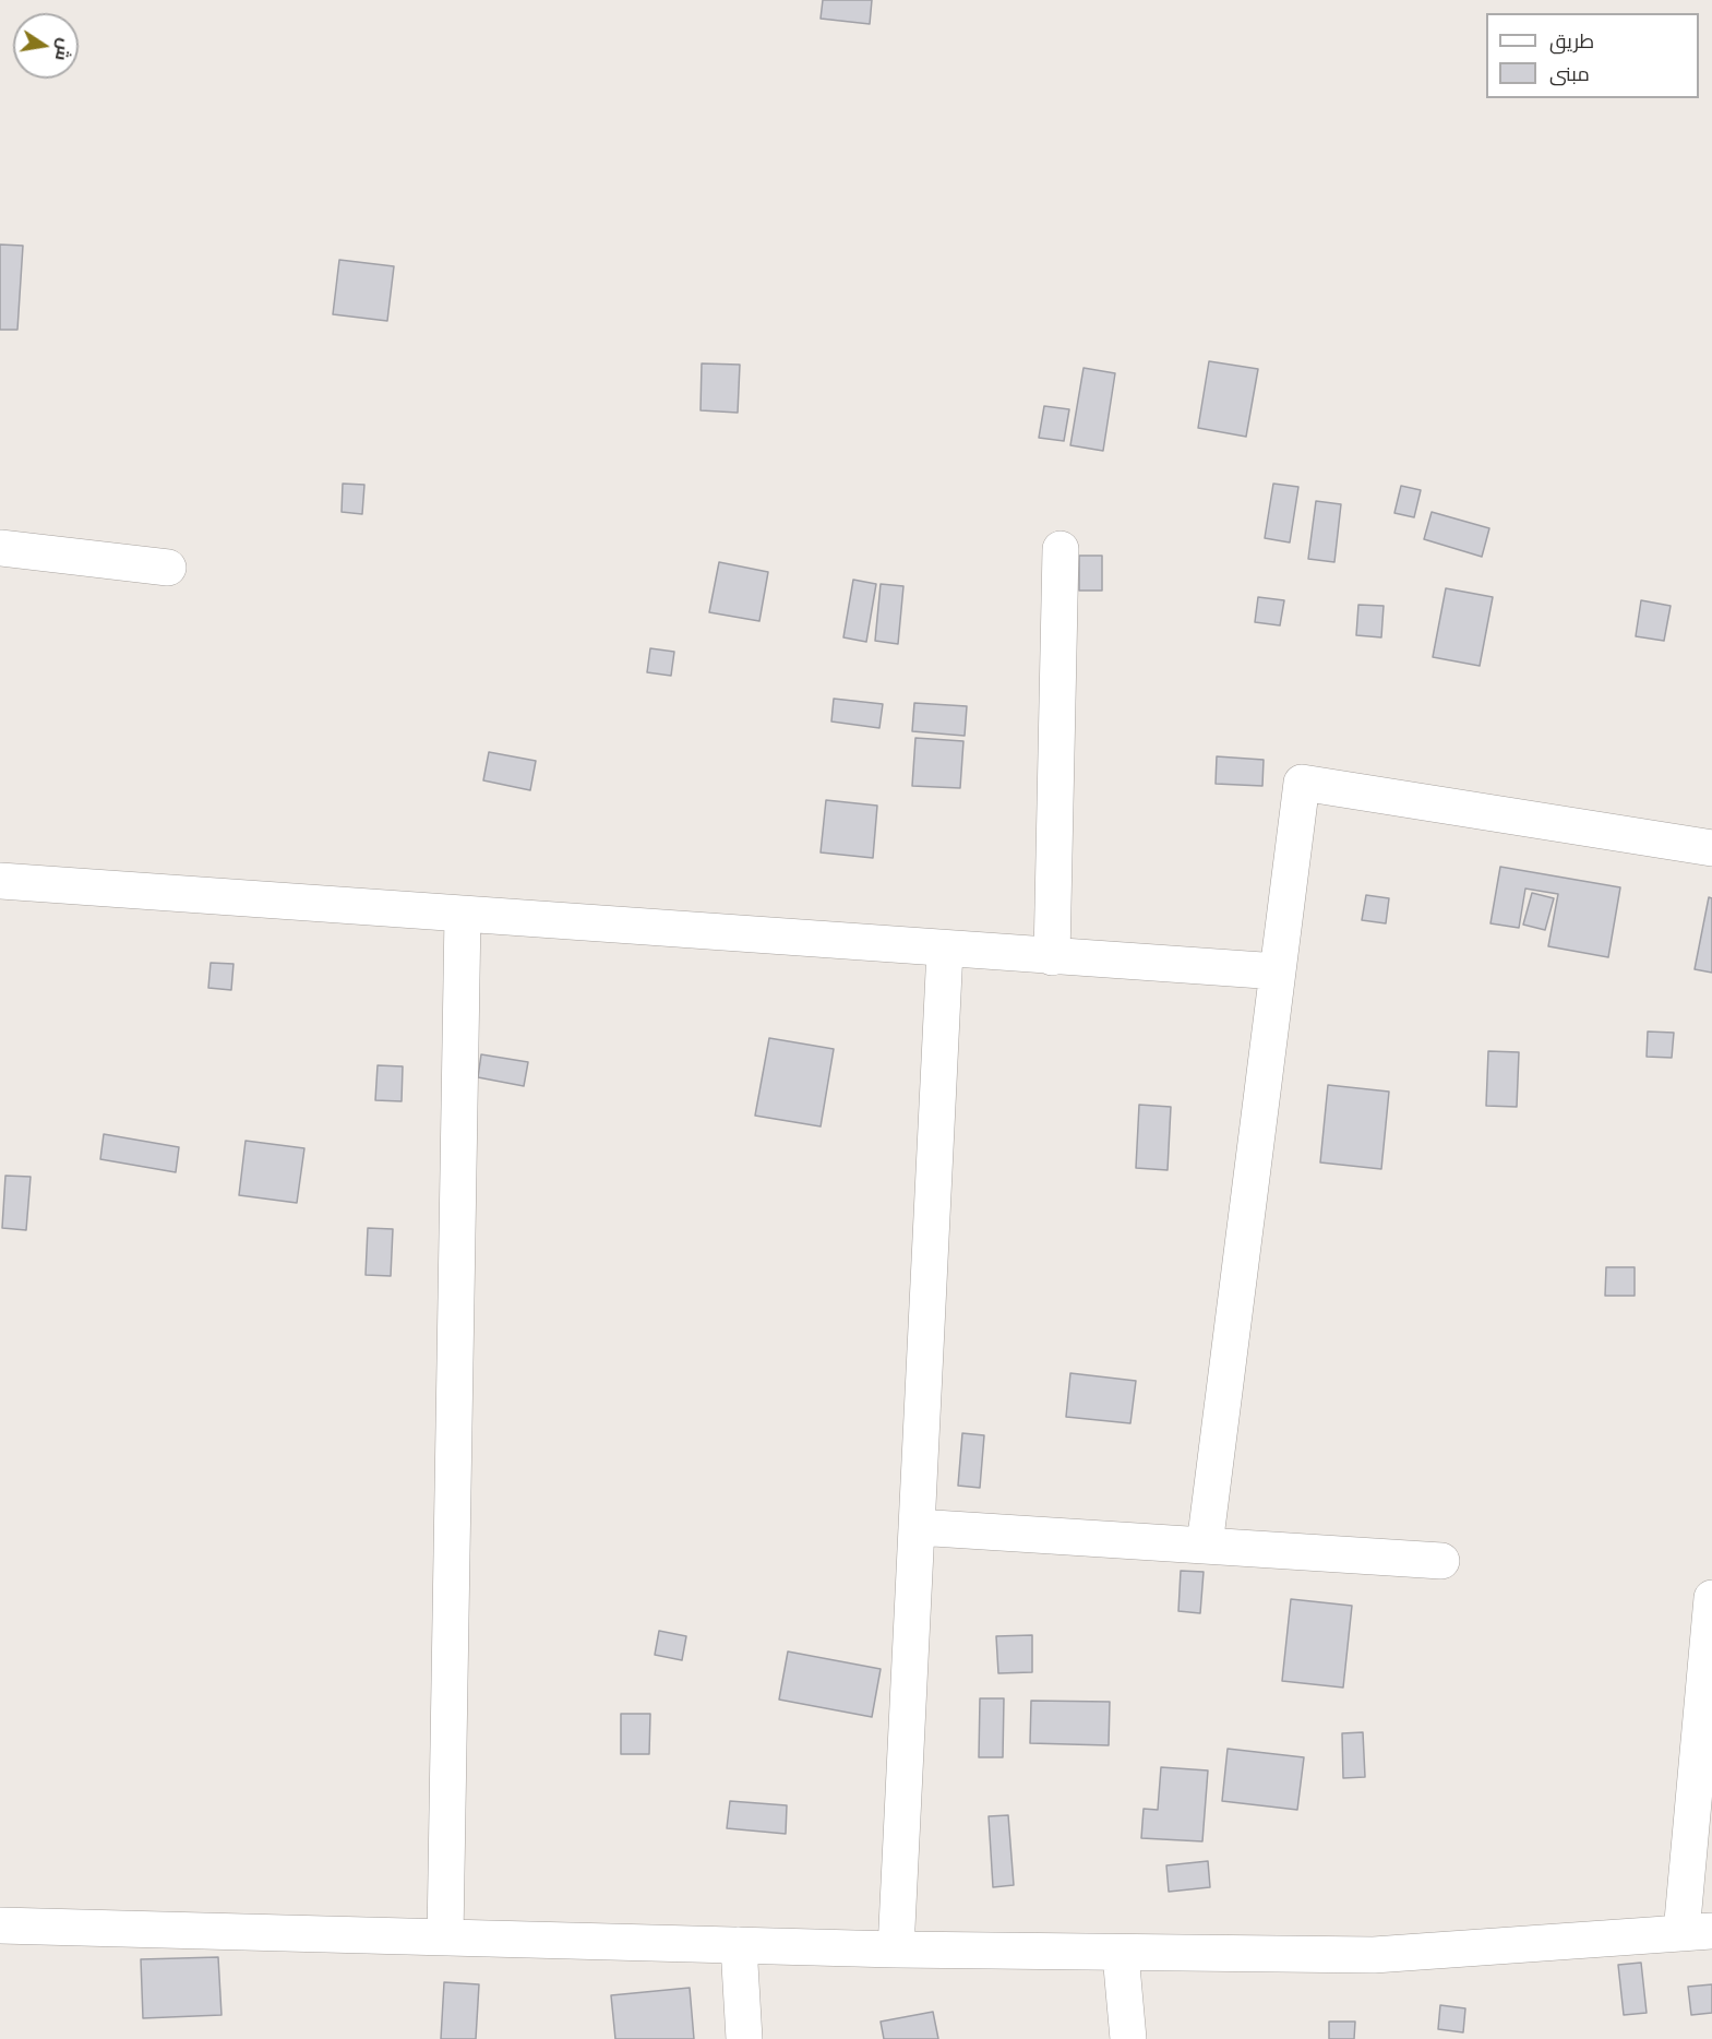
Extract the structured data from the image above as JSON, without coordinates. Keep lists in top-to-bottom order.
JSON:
{
  "legend": ["طريق", "مبنى"],
  "north": "right"
}
